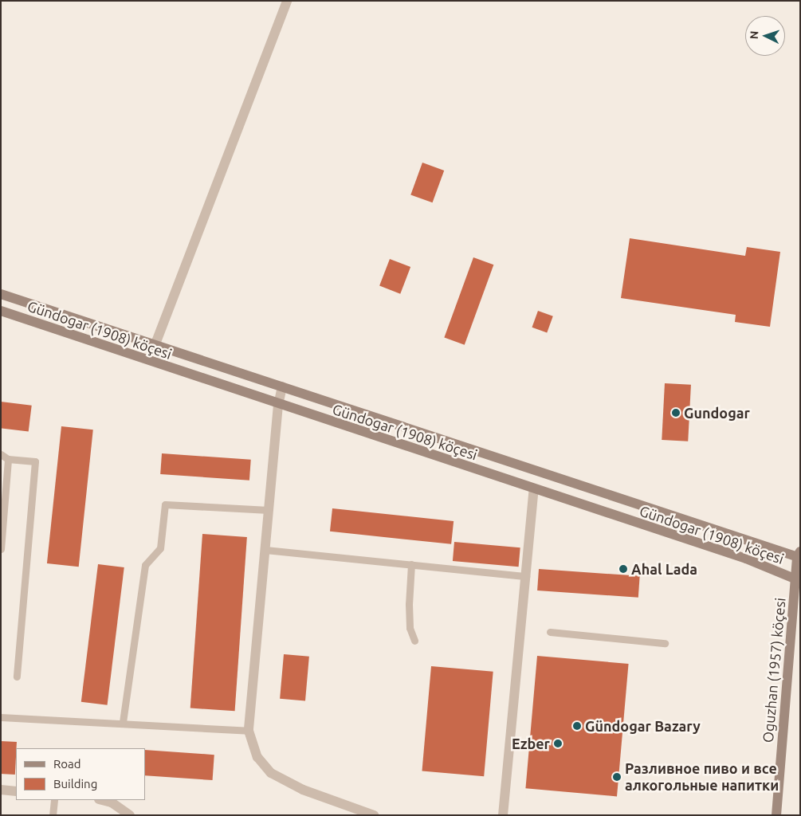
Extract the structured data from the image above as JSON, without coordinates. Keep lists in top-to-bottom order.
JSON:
{
  "streets": {
    "main road": ["Gündogar (1908) köçesi", "Oguzhan (1957) köçesi"]
  },
  "crossings": [
    ["Gündogar (1908) köçesi", "Oguzhan (1957) köçesi"]
  ],
  "places": [
    "Gundogar",
    "Ahal Lada",
    "Gündogar Bazary",
    "Ezber",
    "Разливное пиво и все алкогольные напитки"
  ],
  "legend": ["Road", "Building"],
  "north": "left"
}
